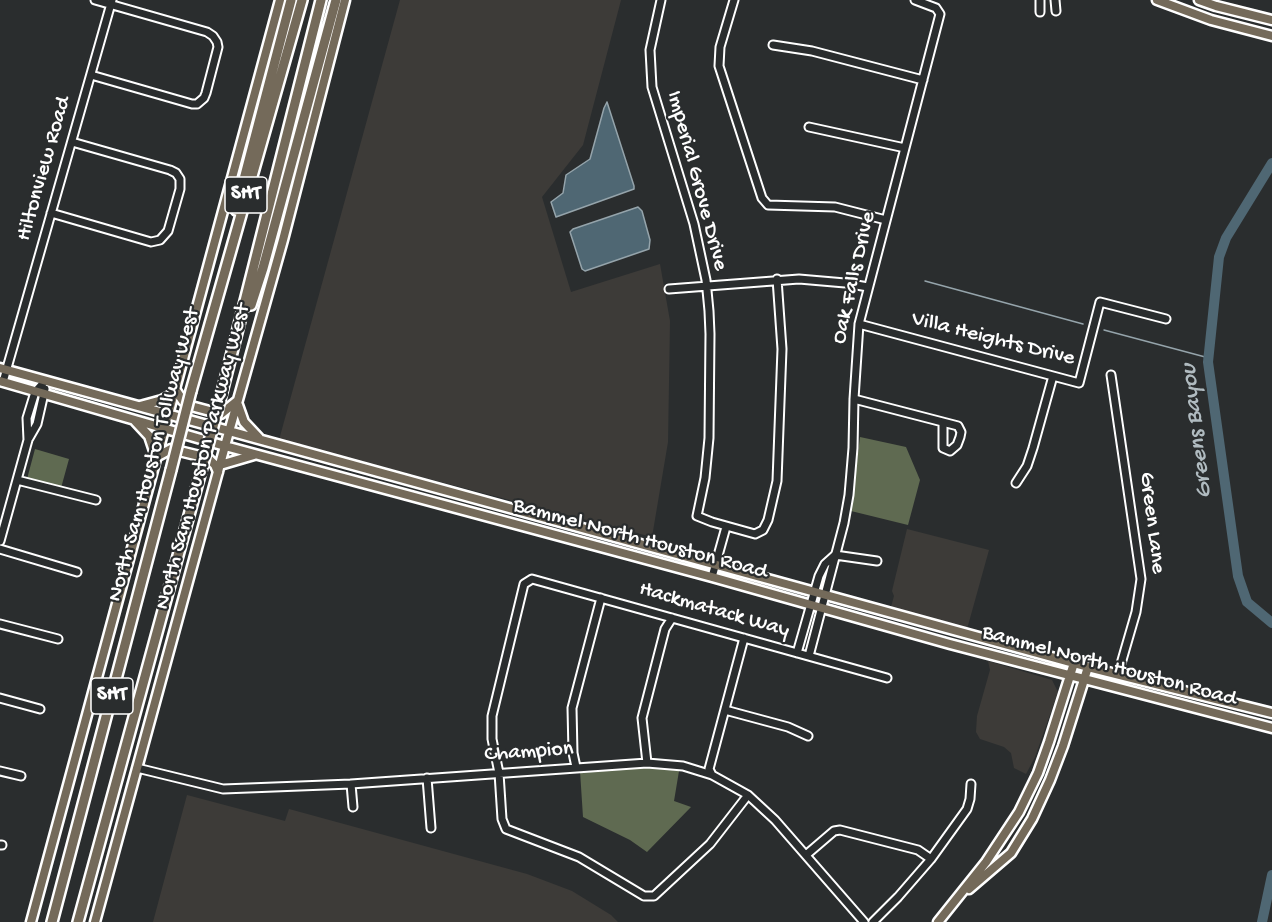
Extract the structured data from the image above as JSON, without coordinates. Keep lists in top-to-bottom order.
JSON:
{
  "streets": {
    "highway": ["SHT", "North Sam Houston Tollway West"],
    "main road": ["North Sam Houston Parkway West", "Bammel North Houston Road"],
    "street": [
      "Hiltonview Road",
      "Imperial Grove Drive",
      "Oak Falls Drive",
      "Villa Heights Drive",
      "Green Lane",
      "Hackmatack Way",
      "Champion"
    ]
  },
  "crossings": [
    ["Hiltonview Road", "Bammel North Houston Road"],
    ["Oak Falls Drive", "Villa Heights Drive"],
    ["Oak Falls Drive", "Bammel North Houston Road"],
    ["Oak Falls Drive", "Hackmatack Way"],
    ["North Sam Houston Parkway West", "Bammel North Houston Road"],
    ["North Sam Houston Parkway West", "Champion"],
    ["Green Lane", "Bammel North Houston Road"],
    ["Hackmatack Way", "Champion"]
  ],
  "water": ["Greens Bayou"]
}
